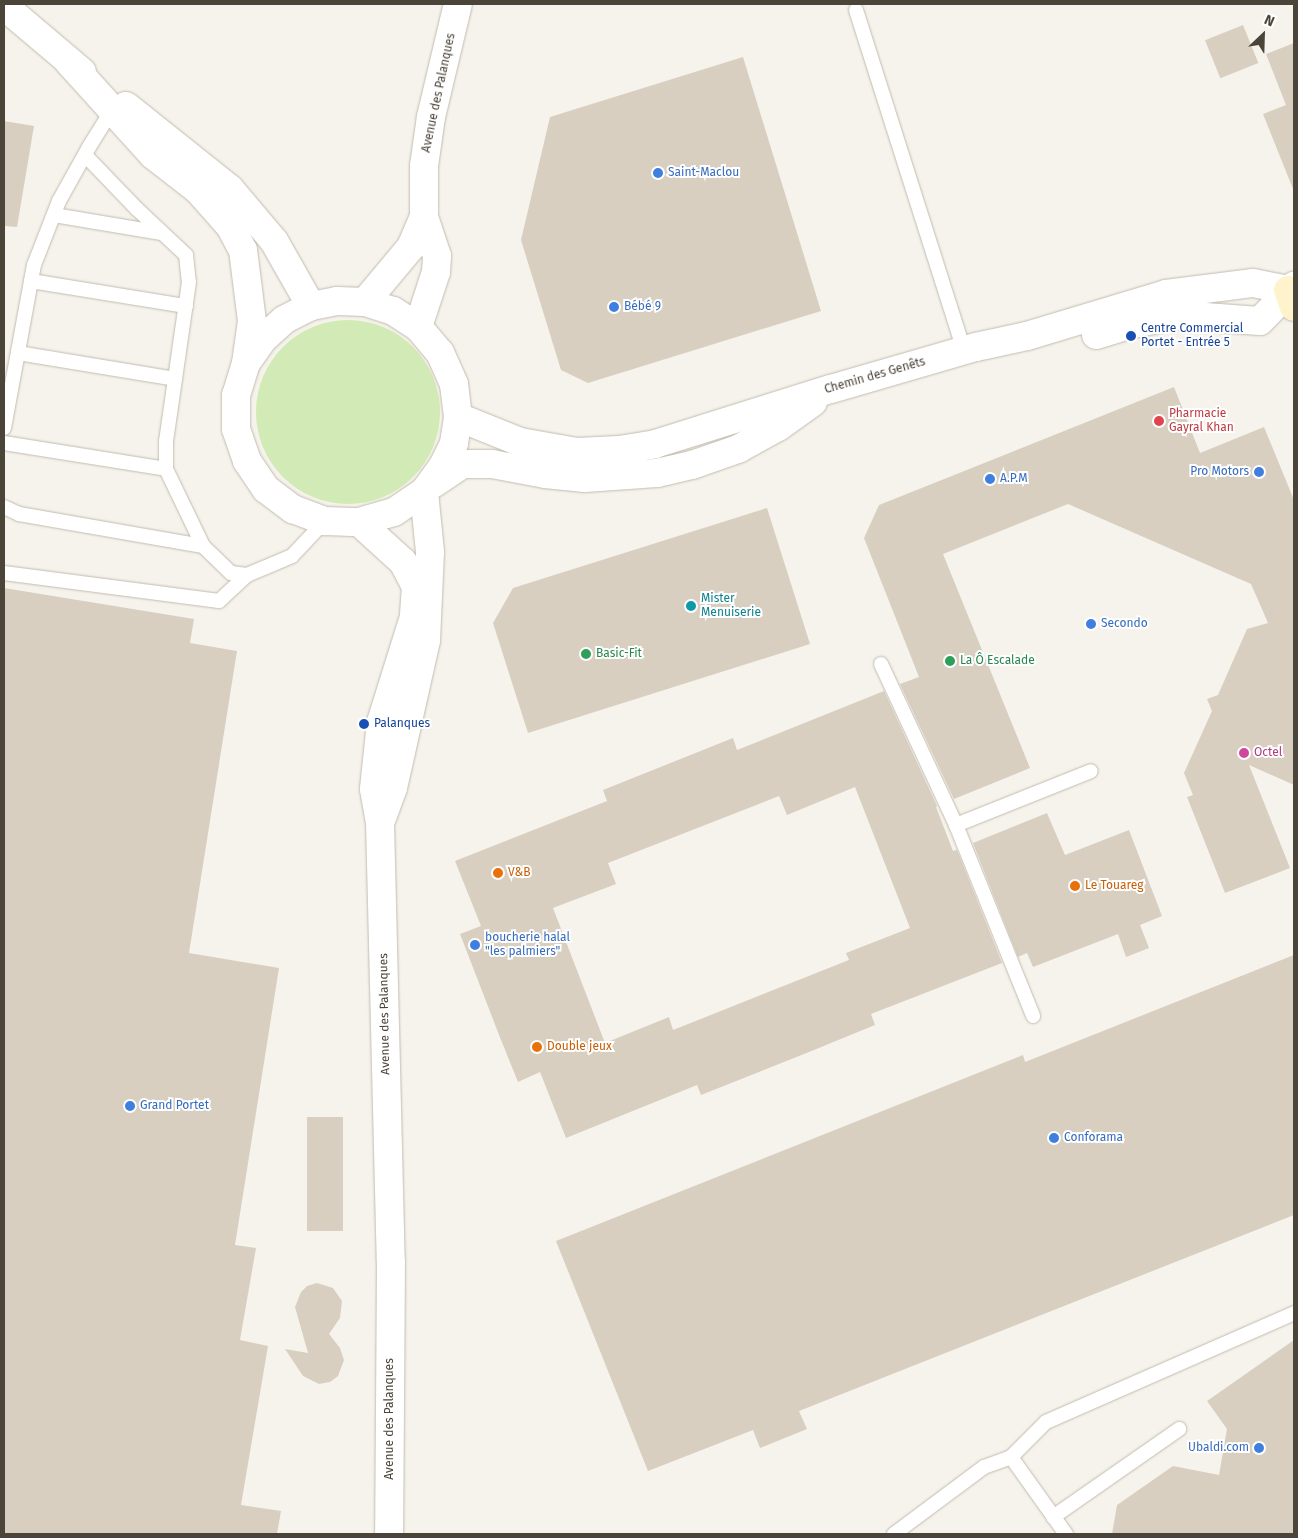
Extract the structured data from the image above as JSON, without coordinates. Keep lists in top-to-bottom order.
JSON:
{
  "streets": {
    "street": ["Avenue des Palanques", "Chemin des Genêts"]
  },
  "places": [
    "Saint-Maclou",
    "Bébé 9",
    "Centre Commercial Portet - Entrée 5",
    "Pharmacie Gayral Khan",
    "Pro Motors",
    "A.P.M",
    "Mister Menuiserie",
    "Secondo",
    "Basic-Fit",
    "La Ô Escalade",
    "Palanques",
    "Octel",
    "V&B",
    "Le Touareg",
    "boucherie halal \"les palmiers\"",
    "Double jeux",
    "Grand Portet",
    "Conforama",
    "Ubaldi.com"
  ],
  "north": "top right"
}
